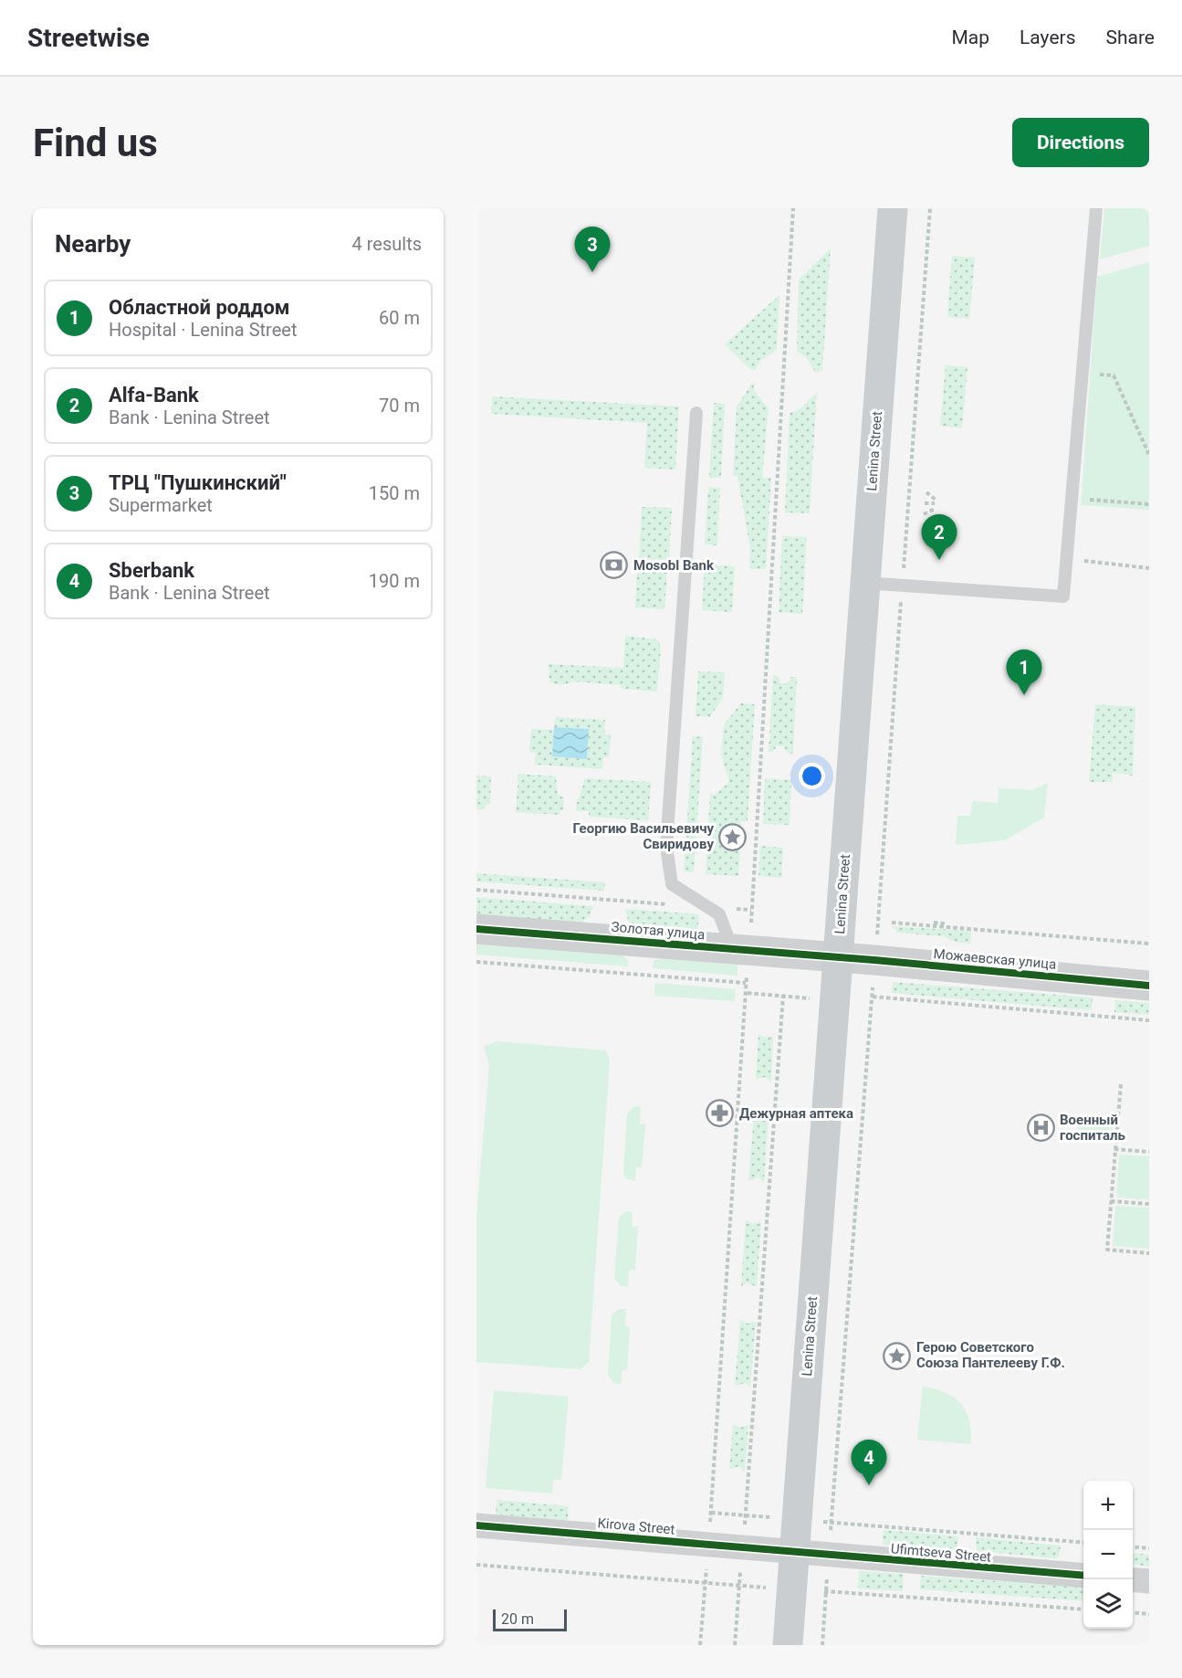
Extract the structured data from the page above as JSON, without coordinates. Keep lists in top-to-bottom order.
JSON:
{
  "streets": {
    "main road": ["Lenina Street"],
    "street": [
      "Золотая улица",
      "Можаевская улица",
      "Kirova Street",
      "Ufimtseva Street"
    ]
  },
  "crossings": [
    ["Lenina Street", "Золотая улица"],
    ["Lenina Street", "Можаевская улица"],
    ["Lenina Street", "Kirova Street"],
    ["Lenina Street", "Ufimtseva Street"],
    ["Золотая улица", "Можаевская улица"],
    ["Kirova Street", "Ufimtseva Street"]
  ],
  "places": {
    "bank": ["Mosobl Bank"],
    "place": ["Георгию Васильевичу Свиридову", "Герою Советского Союза Пантелееву Г.Ф."],
    "pharmacy": ["Дежурная аптека"],
    "hospital": ["Военный госпиталь"]
  },
  "scale_bar": "20 m",
  "page": {
    "header": "Streetwise",
    "nav": ["Map", "Layers", "Share"],
    "buttons": "Directions",
    "title": "Find us",
    "heading": ["Nearby", "4 results"],
    "pins": [
      "3",
      "2",
      "1",
      "4"
    ],
    "list": [
      {
        "mark": "1",
        "name": "Областной роддом",
        "note": "Hospital · Lenina Street",
        "value": "60 m"
      },
      {
        "mark": "2",
        "name": "Alfa-Bank",
        "note": "Bank · Lenina Street",
        "value": "70 m"
      },
      {
        "mark": "3",
        "name": "ТРЦ \"Пушкинский\"",
        "note": "Supermarket",
        "value": "150 m"
      },
      {
        "mark": "4",
        "name": "Sberbank",
        "note": "Bank · Lenina Street",
        "value": "190 m"
      }
    ],
    "map_buttons": ["+", "−"],
    "scale": "20 m"
  }
}
